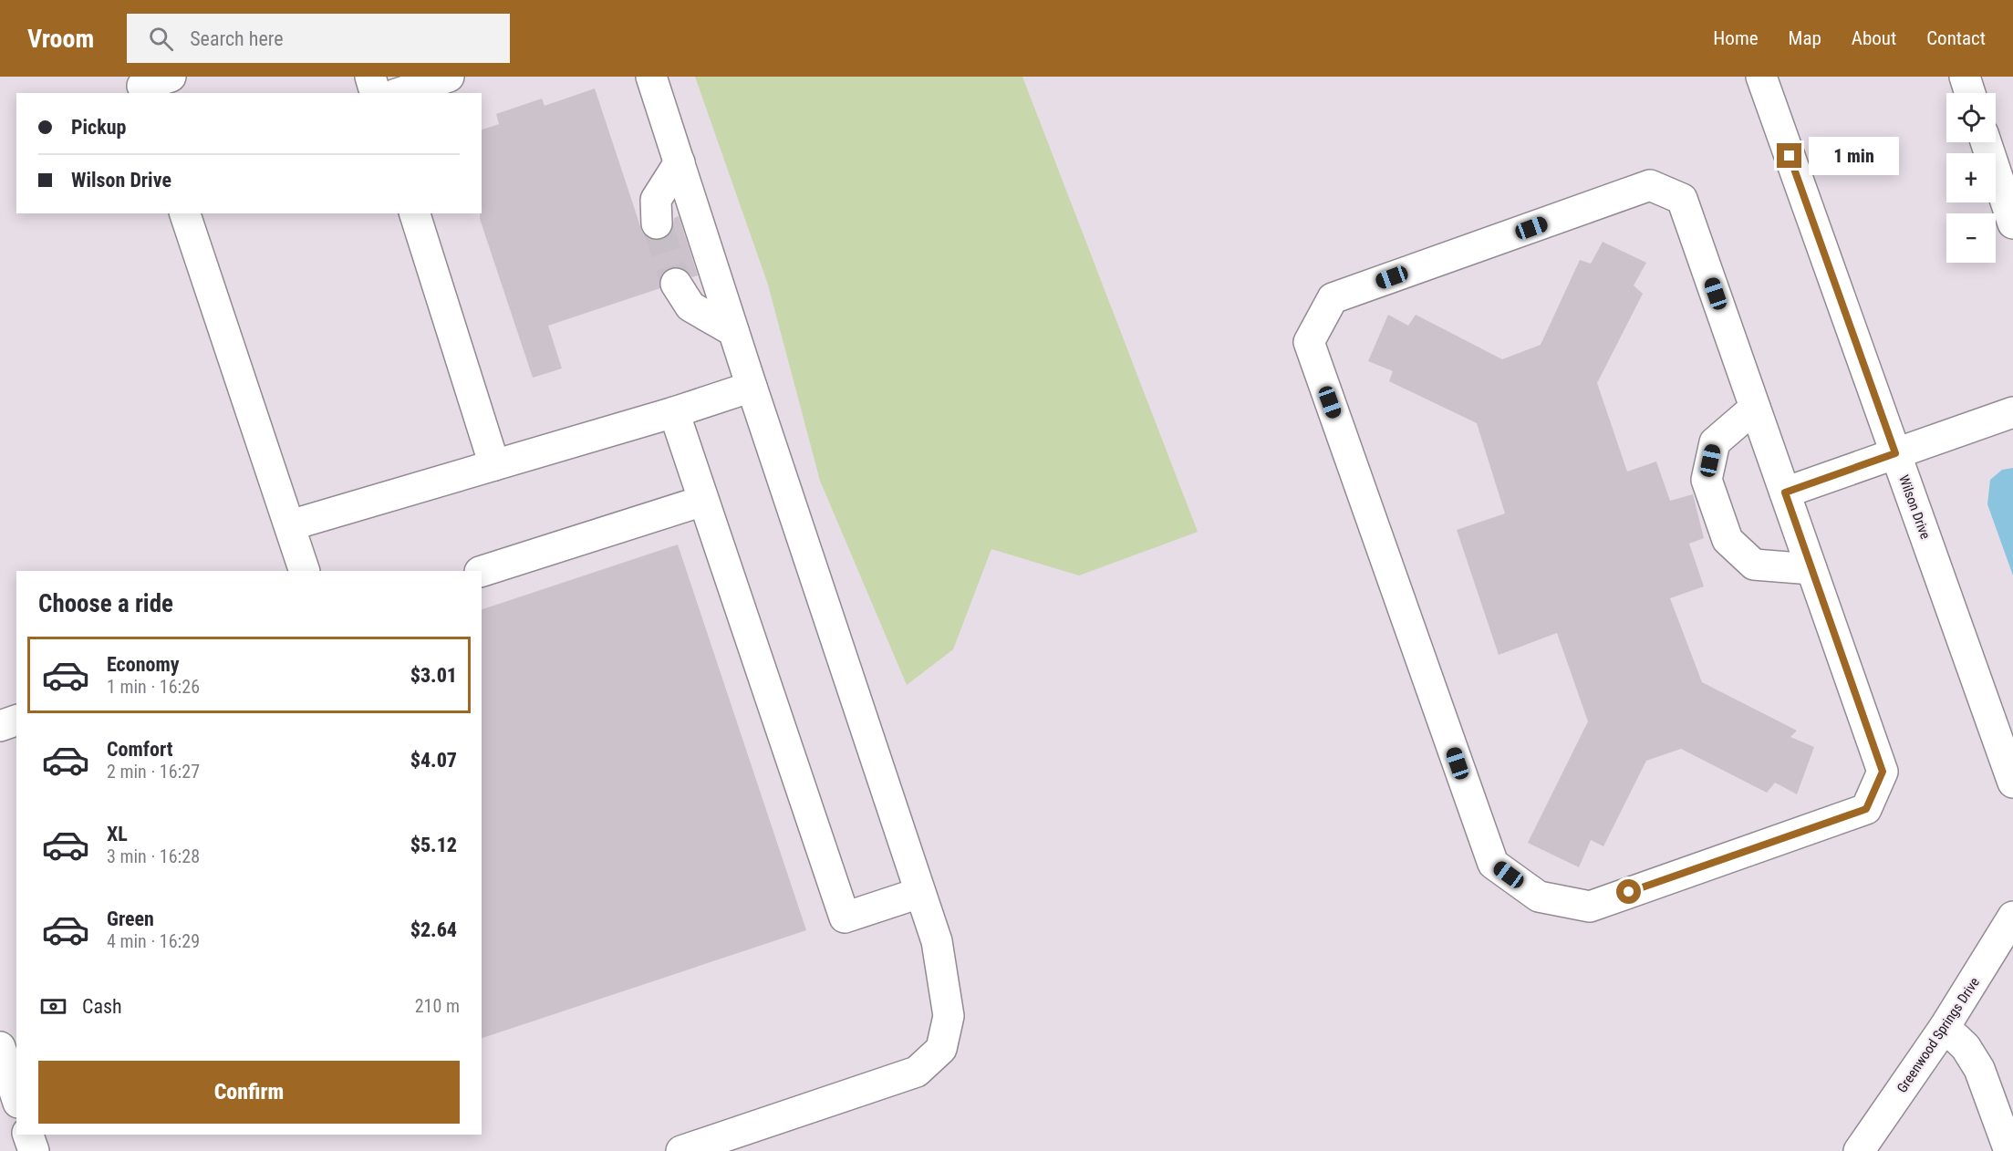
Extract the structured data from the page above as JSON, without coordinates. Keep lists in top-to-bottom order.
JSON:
{
  "streets": {
    "street": ["Wilson Drive", "Greenwood Springs Drive"]
  },
  "page": {
    "header": "Vroom",
    "search": "Search here",
    "nav": [
      "Home",
      "Map",
      "About",
      "Contact"
    ],
    "map_buttons": ["+", "−"],
    "banner": ["Pickup", "Wilson Drive"],
    "bubble": "1 min",
    "heading": "Choose a ride",
    "list": [
      {
        "name": "Economy",
        "note": "1 min · 16:26",
        "value": "$3.01"
      },
      {
        "name": "Comfort",
        "note": "2 min · 16:27",
        "value": "$4.07"
      },
      {
        "name": "XL",
        "note": "3 min · 16:28",
        "value": "$5.12"
      },
      {
        "name": "Green",
        "note": "4 min · 16:29",
        "value": "$2.64"
      }
    ],
    "pay": ["Cash", "210 m"],
    "buttons": "Confirm"
  }
}
